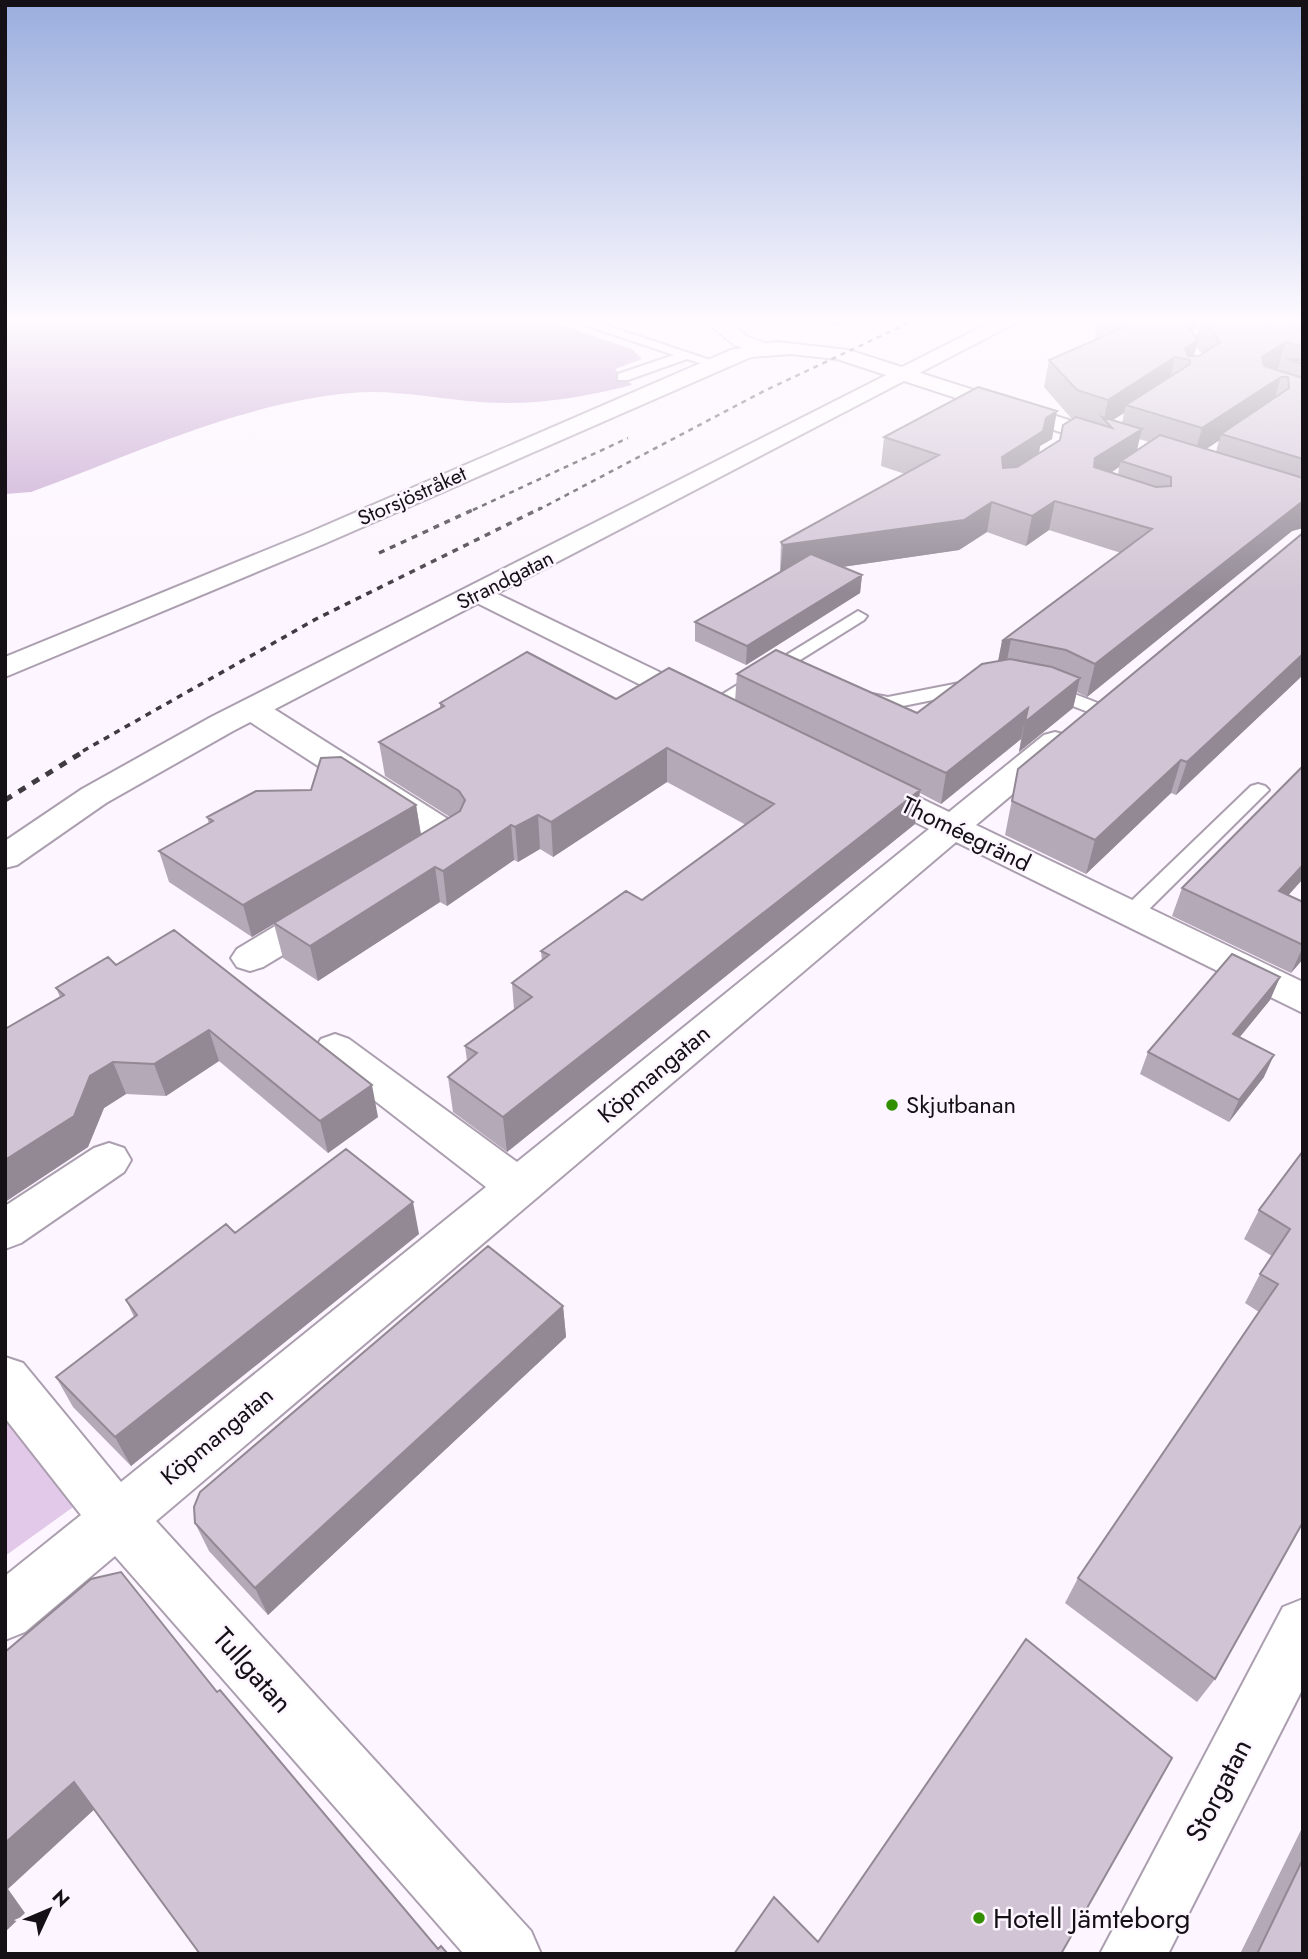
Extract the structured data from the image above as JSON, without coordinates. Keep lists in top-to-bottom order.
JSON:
{
  "streets": {
    "street": [
      "Storsjöstråket",
      "Strandgatan",
      "Thoméegränd",
      "Köpmangatan",
      "Tullgatan",
      "Storgatan"
    ]
  },
  "crossings": [
    ["Thoméegränd", "Köpmangatan"],
    ["Köpmangatan", "Tullgatan"]
  ],
  "places": ["Skjutbanan", "Hotell Jämteborg"],
  "north": "top right"
}
